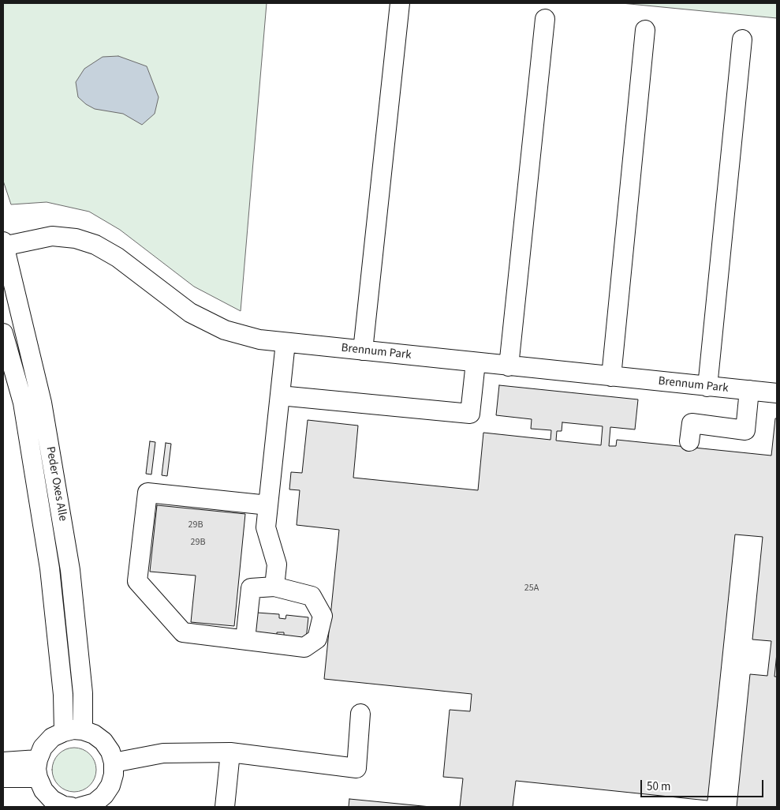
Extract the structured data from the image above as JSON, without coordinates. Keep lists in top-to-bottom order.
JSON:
{
  "streets": {
    "street": ["Brennum Park", "Peder Oxes Alle"]
  },
  "crossings": [
    ["Brennum Park", "Peder Oxes Alle"]
  ],
  "house_numbers": ["29B", "29B", "25A"],
  "scale_bar": "50 m"
}
